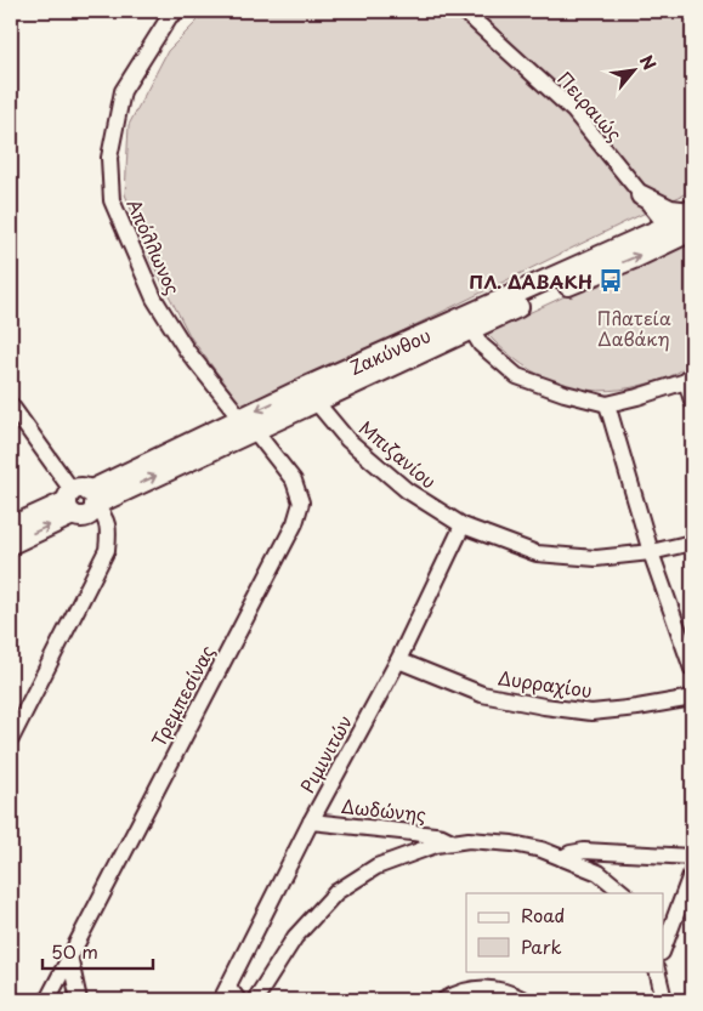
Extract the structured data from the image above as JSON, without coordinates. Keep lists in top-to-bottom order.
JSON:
{
  "streets": {
    "street": [
      "Πειραιώς",
      "Απόλλωνος",
      "Ζακύνθου",
      "Μπιζανίου",
      "Δυρραχίου",
      "Τρεμπεσίνας",
      "Ριμινιτών",
      "Δωδώνης"
    ]
  },
  "crossings": [
    ["Πειραιώς", "Ζακύνθου"],
    ["Απόλλωνος", "Ζακύνθου"],
    ["Απόλλωνος", "Τρεμπεσίνας"],
    ["Ζακύνθου", "Μπιζανίου"],
    ["Ζακύνθου", "Τρεμπεσίνας"],
    ["Μπιζανίου", "Ριμινιτών"],
    ["Δυρραχίου", "Ριμινιτών"],
    ["Ριμινιτών", "Δωδώνης"]
  ],
  "parks": ["Πλατεία Δαβάκη"],
  "places": {
    "bus stop": ["ΠΛ. ΔΑΒΑΚΗ"]
  },
  "legend": ["Road", "Park"],
  "scale_bar": "50 m",
  "north": "top right"
}
